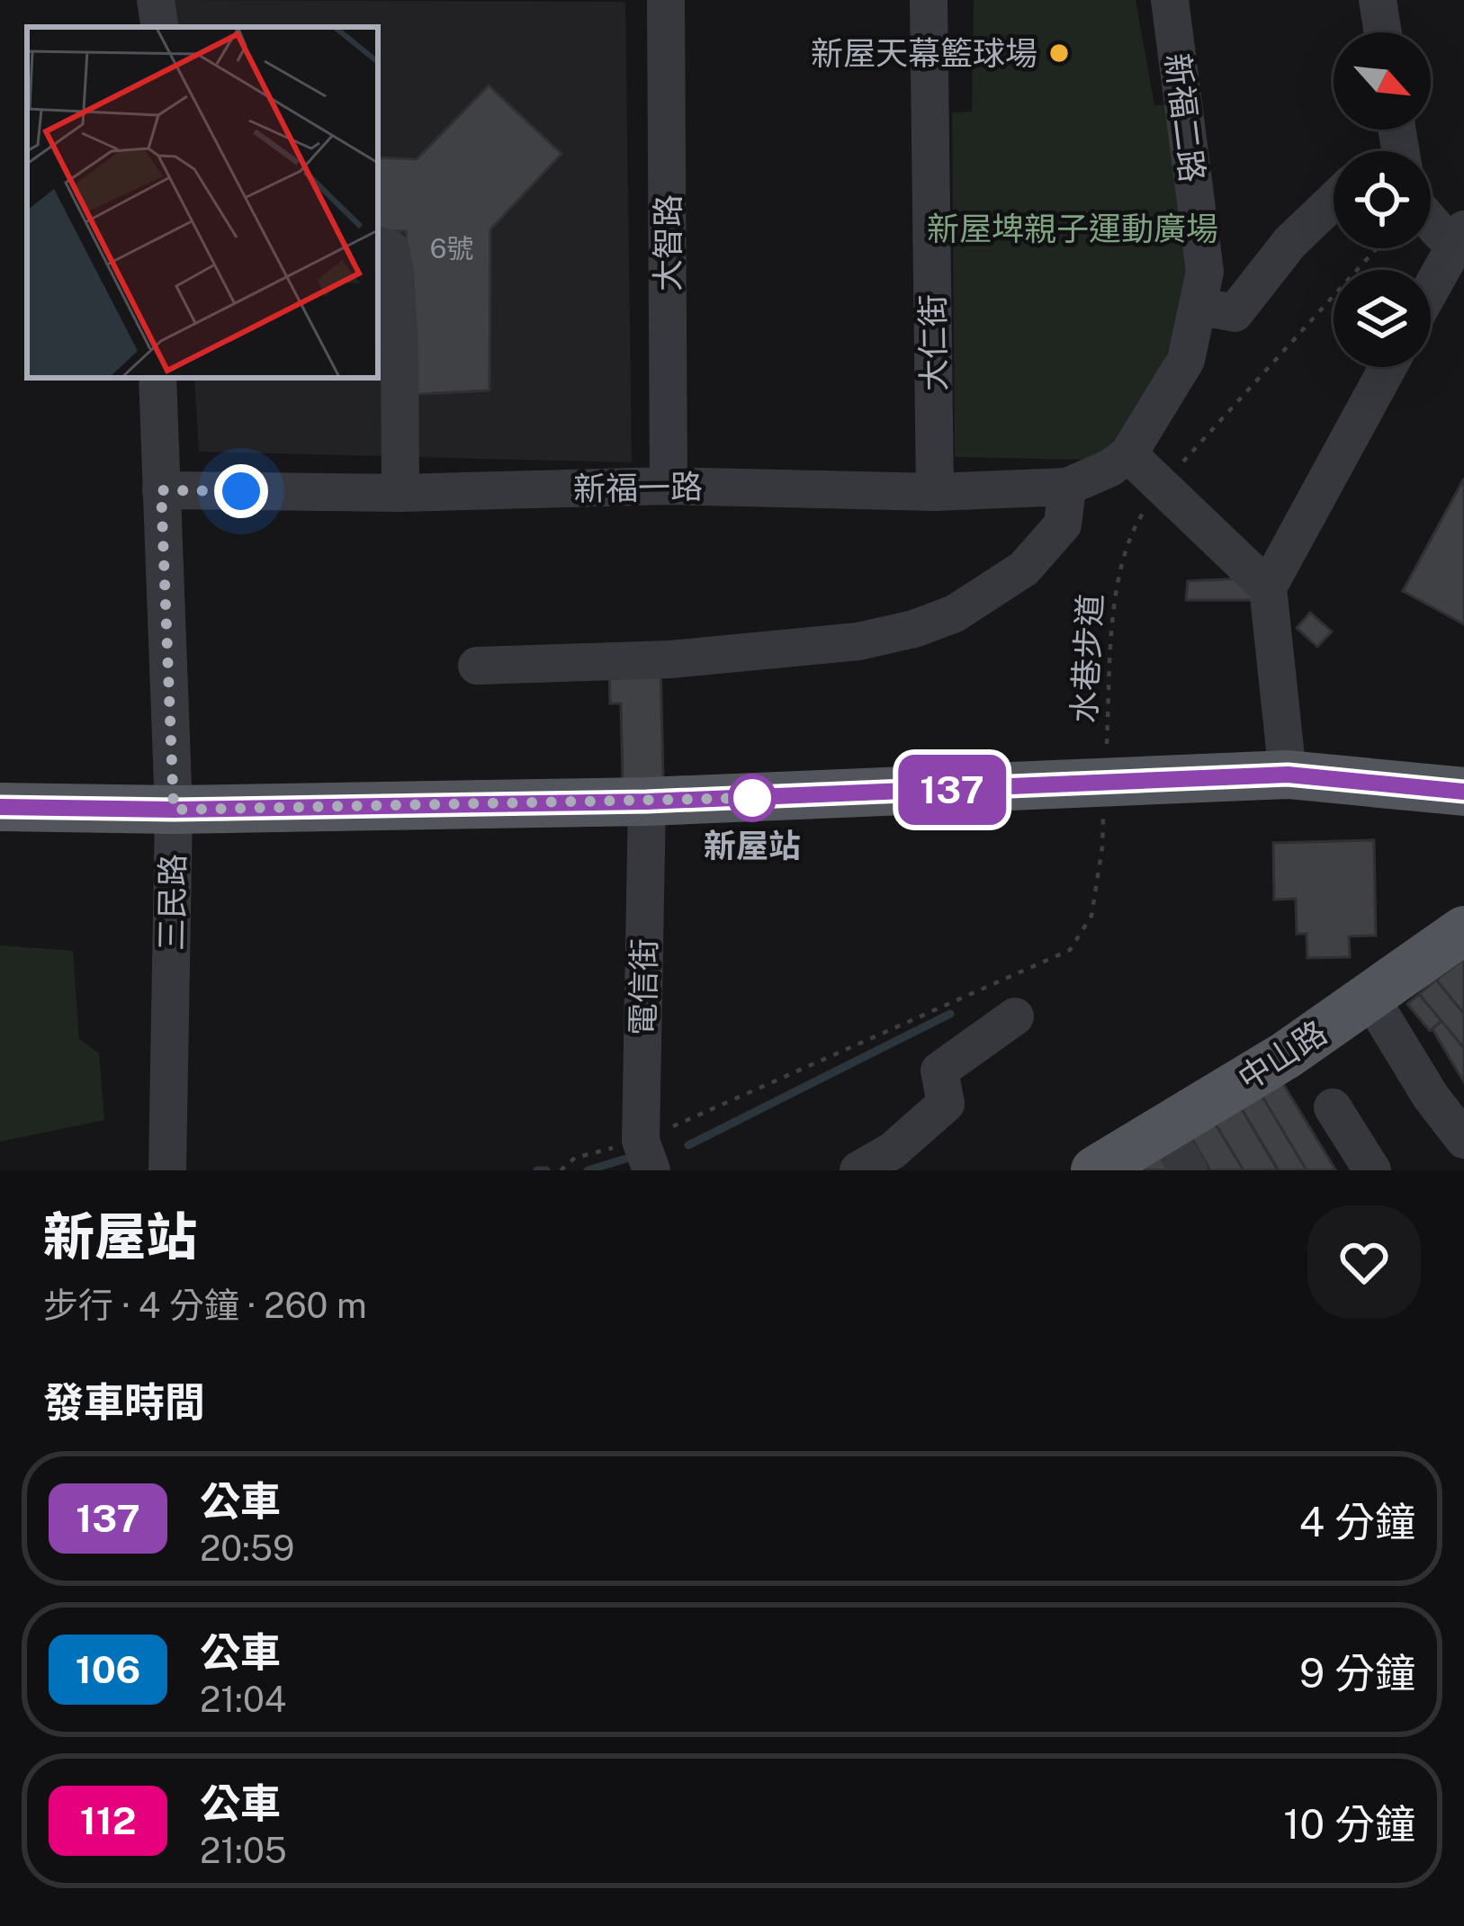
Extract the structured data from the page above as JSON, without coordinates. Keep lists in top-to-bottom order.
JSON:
{
  "streets": {
    "main road": ["中山路"],
    "street": [
      "新福二路",
      "大智路",
      "大仁街",
      "新福一路",
      "三民路",
      "電信街"
    ],
    "path": ["水巷步道"]
  },
  "crossings": [
    ["新福二路", "新福一路"],
    ["大智路", "新福一路"],
    ["大仁街", "新福一路"],
    ["新福一路", "三民路"],
    ["水巷步道", "電信街"]
  ],
  "parks": ["新屋埤親子運動廣場"],
  "places": ["新屋天幕籃球場", "新屋站"],
  "lines": ["bus line 137"],
  "house_numbers": ["6號"],
  "north": "bottom right",
  "page": {
    "on_map": "137",
    "heading": [
      ["新屋站", "步行 · 4 分鐘 · 260 m"],
      "發車時間"
    ],
    "list": [
      {
        "mark": "137",
        "name": "公車",
        "note": "20:59",
        "value": "4 分鐘"
      },
      {
        "mark": "106",
        "name": "公車",
        "note": "21:04",
        "value": "9 分鐘"
      },
      {
        "mark": "112",
        "name": "公車",
        "note": "21:05",
        "value": "10 分鐘"
      }
    ]
  }
}
